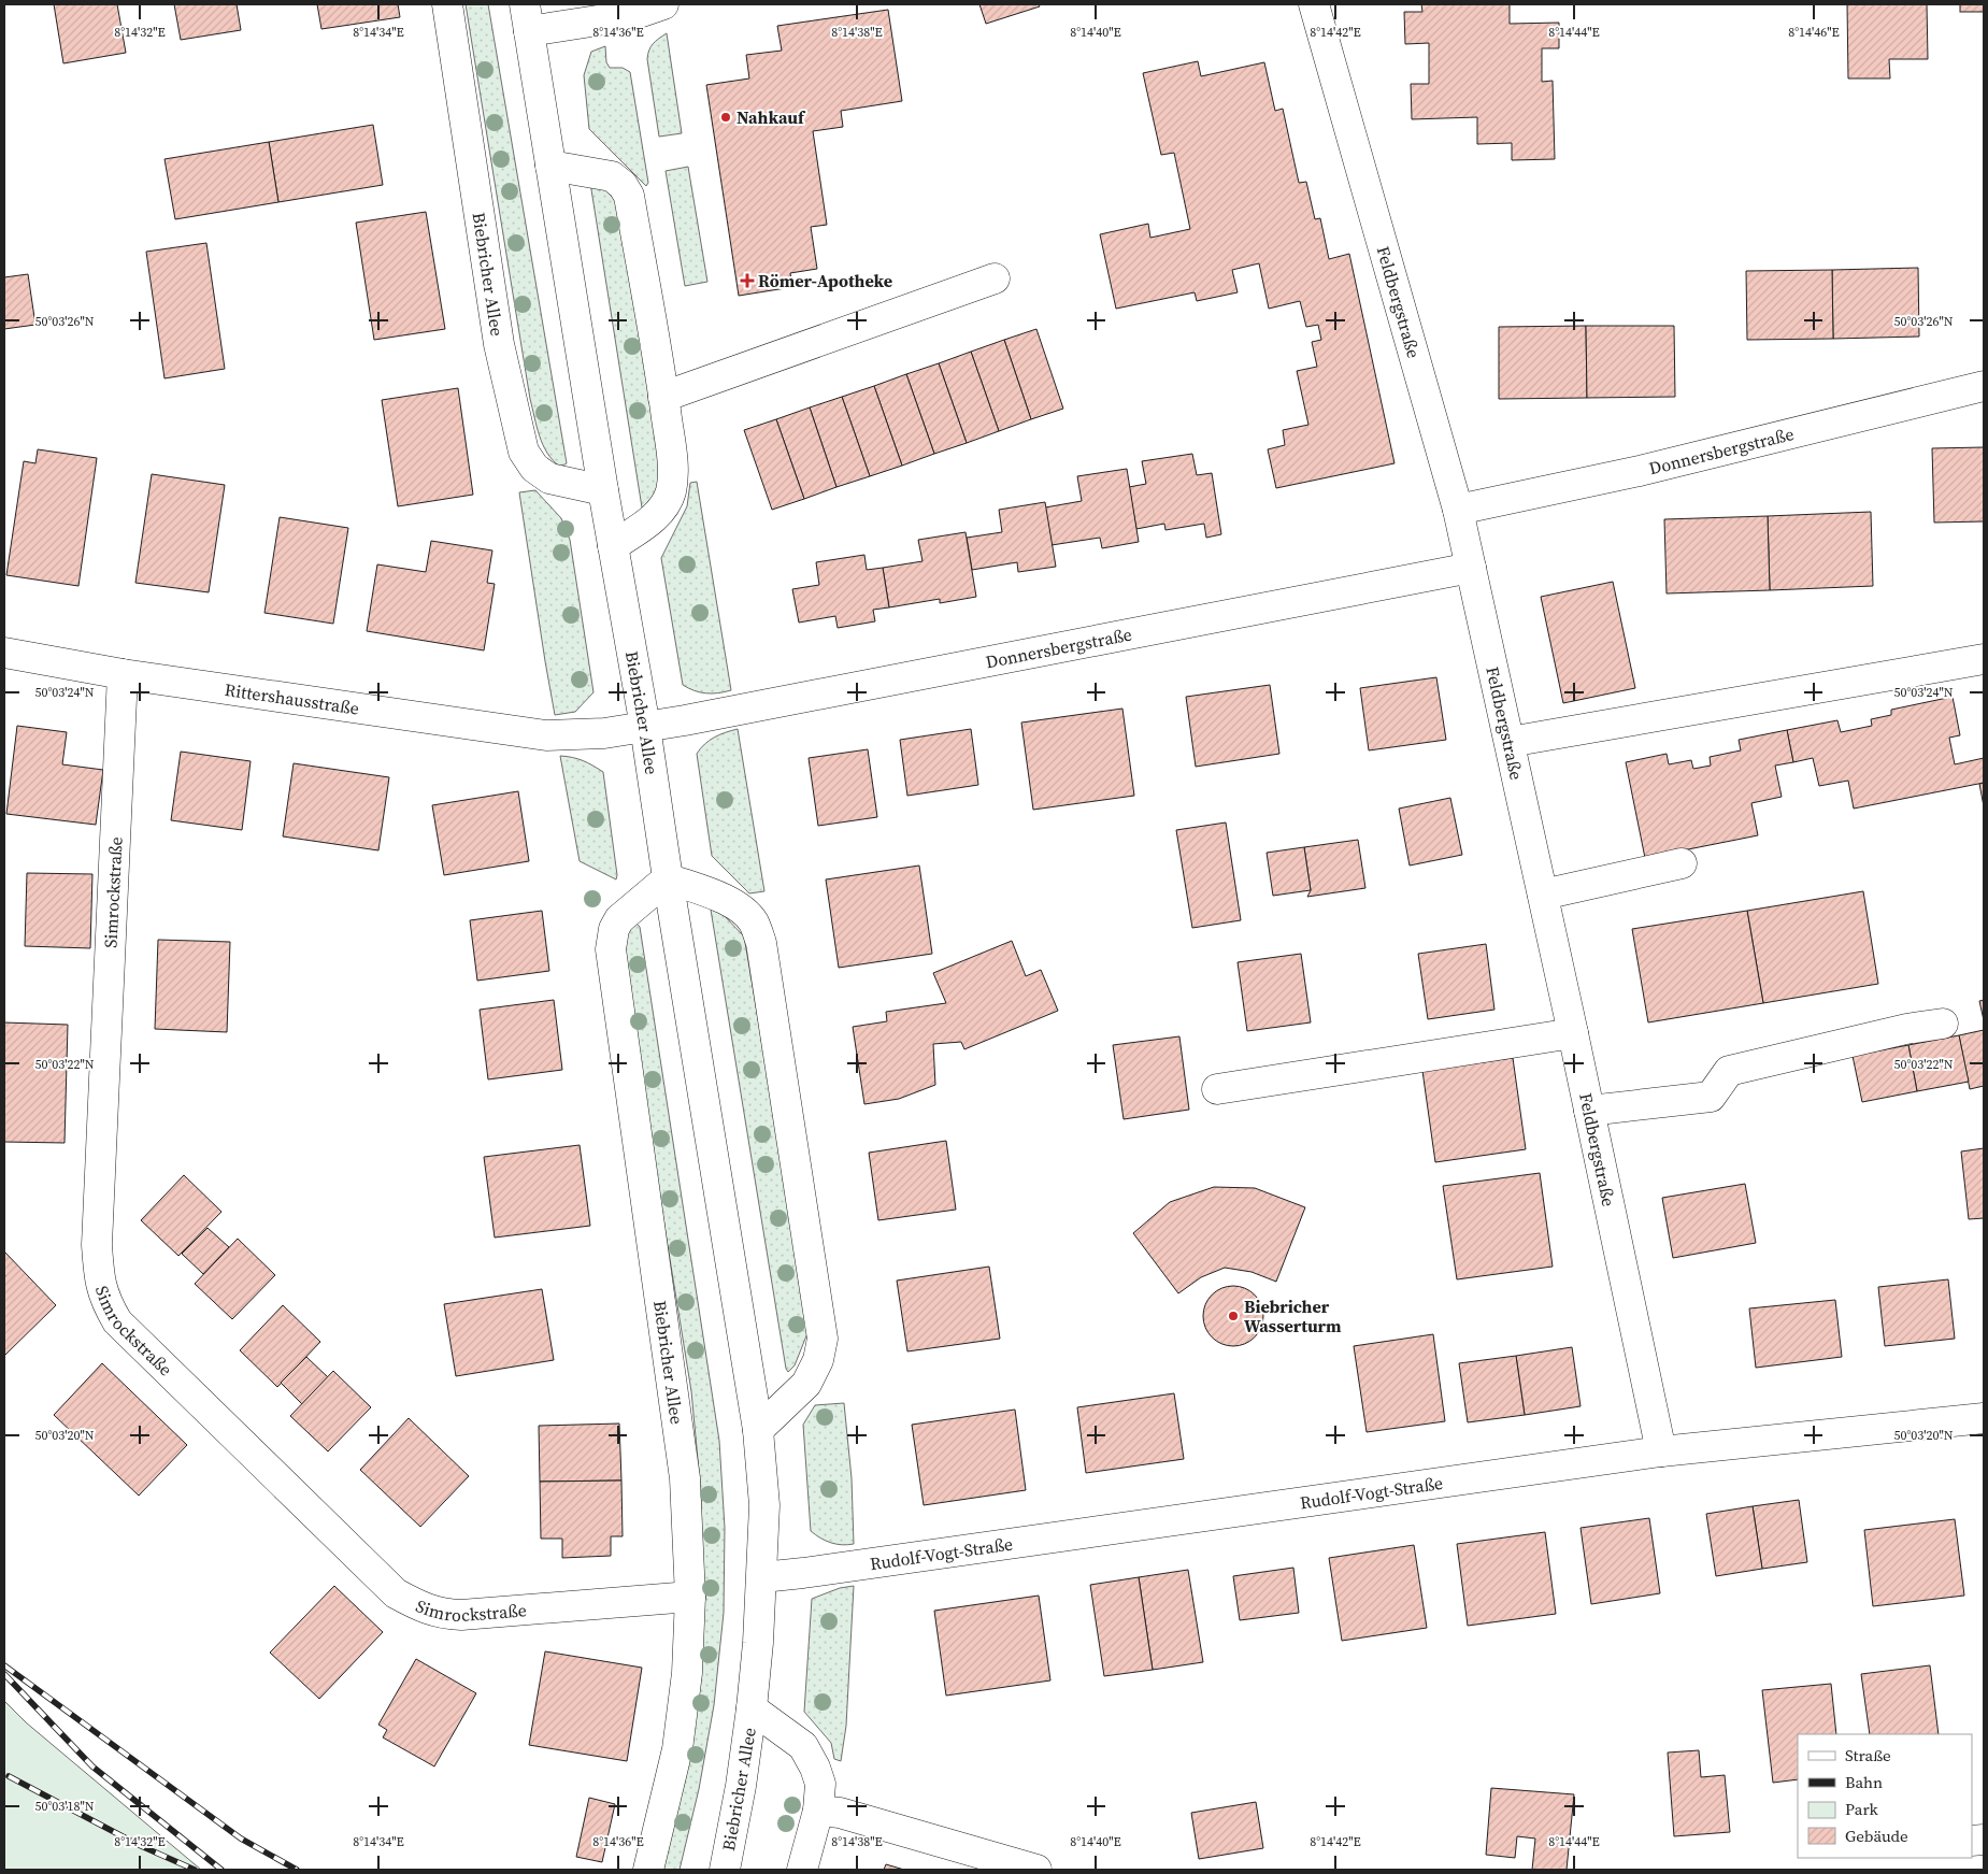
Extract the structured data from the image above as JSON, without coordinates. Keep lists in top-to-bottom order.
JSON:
{
  "streets": {
    "street": [
      "Biebricher Allee",
      "Feldbergstraße",
      "Donnersbergstraße",
      "Rittershausstraße",
      "Simrockstraße",
      "Rudolf-Vogt-Straße"
    ]
  },
  "crossings": [
    ["Biebricher Allee", "Donnersbergstraße"],
    ["Biebricher Allee", "Rittershausstraße"],
    ["Biebricher Allee", "Simrockstraße"],
    ["Biebricher Allee", "Rudolf-Vogt-Straße"],
    ["Feldbergstraße", "Donnersbergstraße"],
    ["Feldbergstraße", "Rudolf-Vogt-Straße"],
    ["Donnersbergstraße", "Rittershausstraße"],
    ["Rittershausstraße", "Simrockstraße"]
  ],
  "places": {
    "other": ["Nahkauf", "Biebricher Wasserturm"],
    "health": ["Römer-Apotheke"]
  },
  "legend": [
    "Straße",
    "Bahn",
    "Park",
    "Gebäude"
  ],
  "coordinates": [
    "8°14'32\"E",
    "8°14'34\"E",
    "8°14'36\"E",
    "8°14'38\"E",
    "8°14'40\"E",
    "8°14'42\"E",
    "8°14'44\"E",
    "8°14'46\"E",
    "50°03'26\"N",
    "50°03'24\"N",
    "50°03'22\"N",
    "50°03'20\"N",
    "50°03'18\"N"
  ]
}
